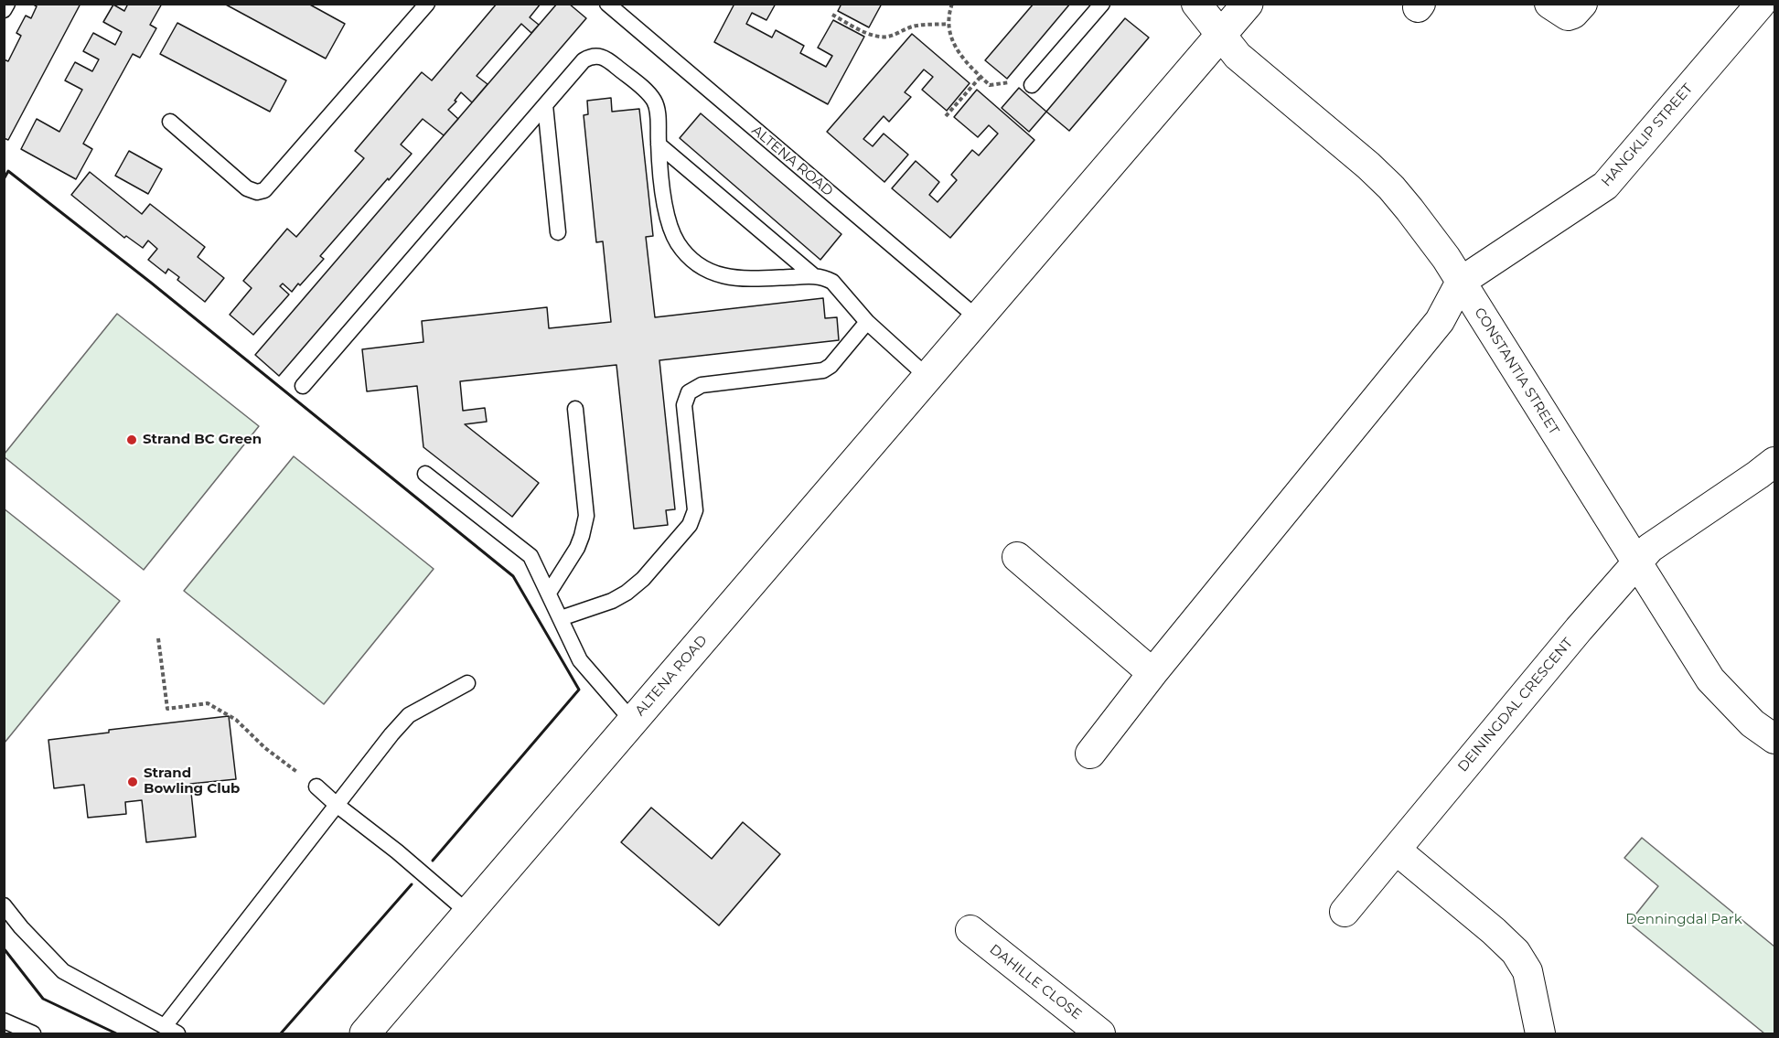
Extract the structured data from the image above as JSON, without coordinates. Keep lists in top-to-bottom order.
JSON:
{
  "streets": {
    "street": [
      "HANGKLIP STREET",
      "ALTENA ROAD",
      "CONSTANTIA STREET",
      "DEININGDAL CRESCENT",
      "DAHILLE CLOSE"
    ]
  },
  "crossings": [
    ["HANGKLIP STREET", "CONSTANTIA STREET"],
    ["ALTENA ROAD", "CONSTANTIA STREET"],
    ["CONSTANTIA STREET", "DEININGDAL CRESCENT"]
  ],
  "parks": ["Denningdal Park"],
  "places": ["Strand BC Green", "Strand Bowling Club"]
}
